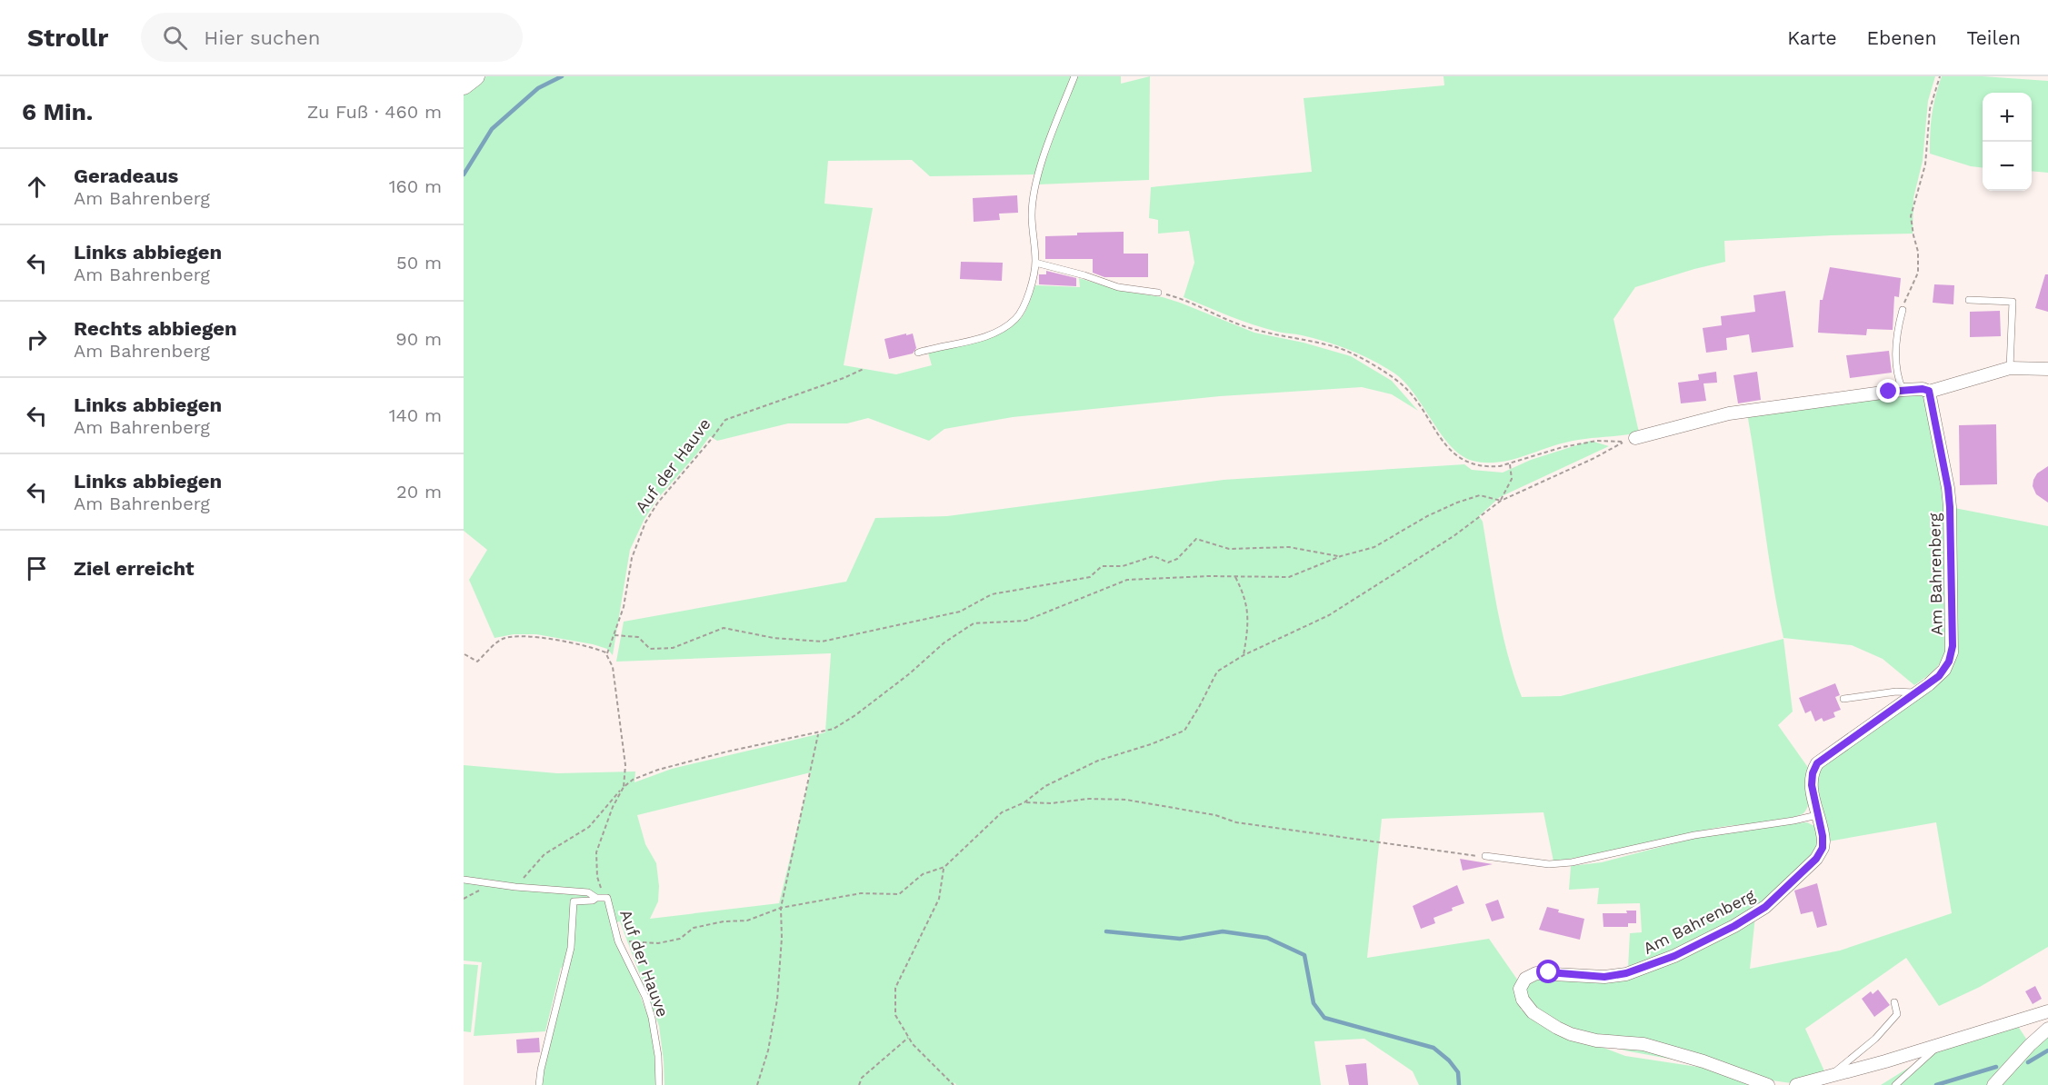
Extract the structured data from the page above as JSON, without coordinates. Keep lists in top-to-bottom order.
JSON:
{
  "streets": {
    "street": ["Am Bahrenberg"],
    "lane": ["Auf der Hauve"]
  },
  "page": {
    "header": "Strollr",
    "search": "Hier suchen",
    "nav": ["Karte", "Ebenen", "Teilen"],
    "heading": ["6 Min.", "Zu Fuß · 460 m"],
    "map_buttons": ["+", "−"],
    "list": [
      ["Geradeaus", "Am Bahrenberg", "160 m"],
      ["Links abbiegen", "Am Bahrenberg", "50 m"],
      ["Rechts abbiegen", "Am Bahrenberg", "90 m"],
      ["Links abbiegen", "Am Bahrenberg", "140 m"],
      ["Links abbiegen", "Am Bahrenberg", "20 m"],
      "Ziel erreicht"
    ]
  }
}
